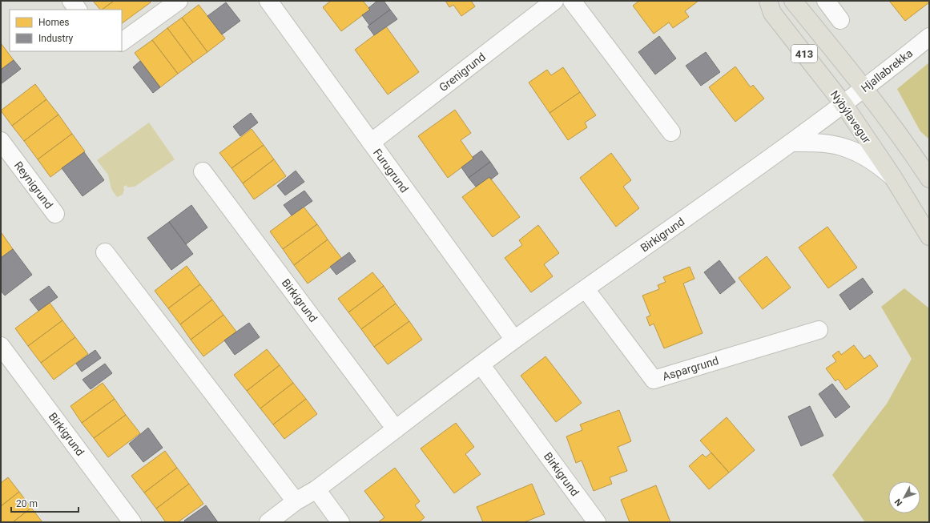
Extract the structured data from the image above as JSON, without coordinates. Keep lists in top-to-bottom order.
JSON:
{
  "streets": {
    "main road": ["413", "Nýbýlavegur"],
    "street": [
      "Hjallabrekka",
      "Grenigrund",
      "Furugrund",
      "Reynigrund",
      "Birkigrund",
      "Aspargrund"
    ]
  },
  "crossings": [
    ["413", "Hjallabrekka"],
    ["Hjallabrekka", "Nýbýlavegur"],
    ["Hjallabrekka", "Birkigrund"],
    ["Grenigrund", "Furugrund"],
    ["Nýbýlavegur", "Birkigrund"],
    ["Furugrund", "Birkigrund"],
    ["Birkigrund", "Aspargrund"]
  ],
  "legend": ["Homes", "Industry"],
  "scale_bar": "20 m",
  "north": "bottom left"
}
